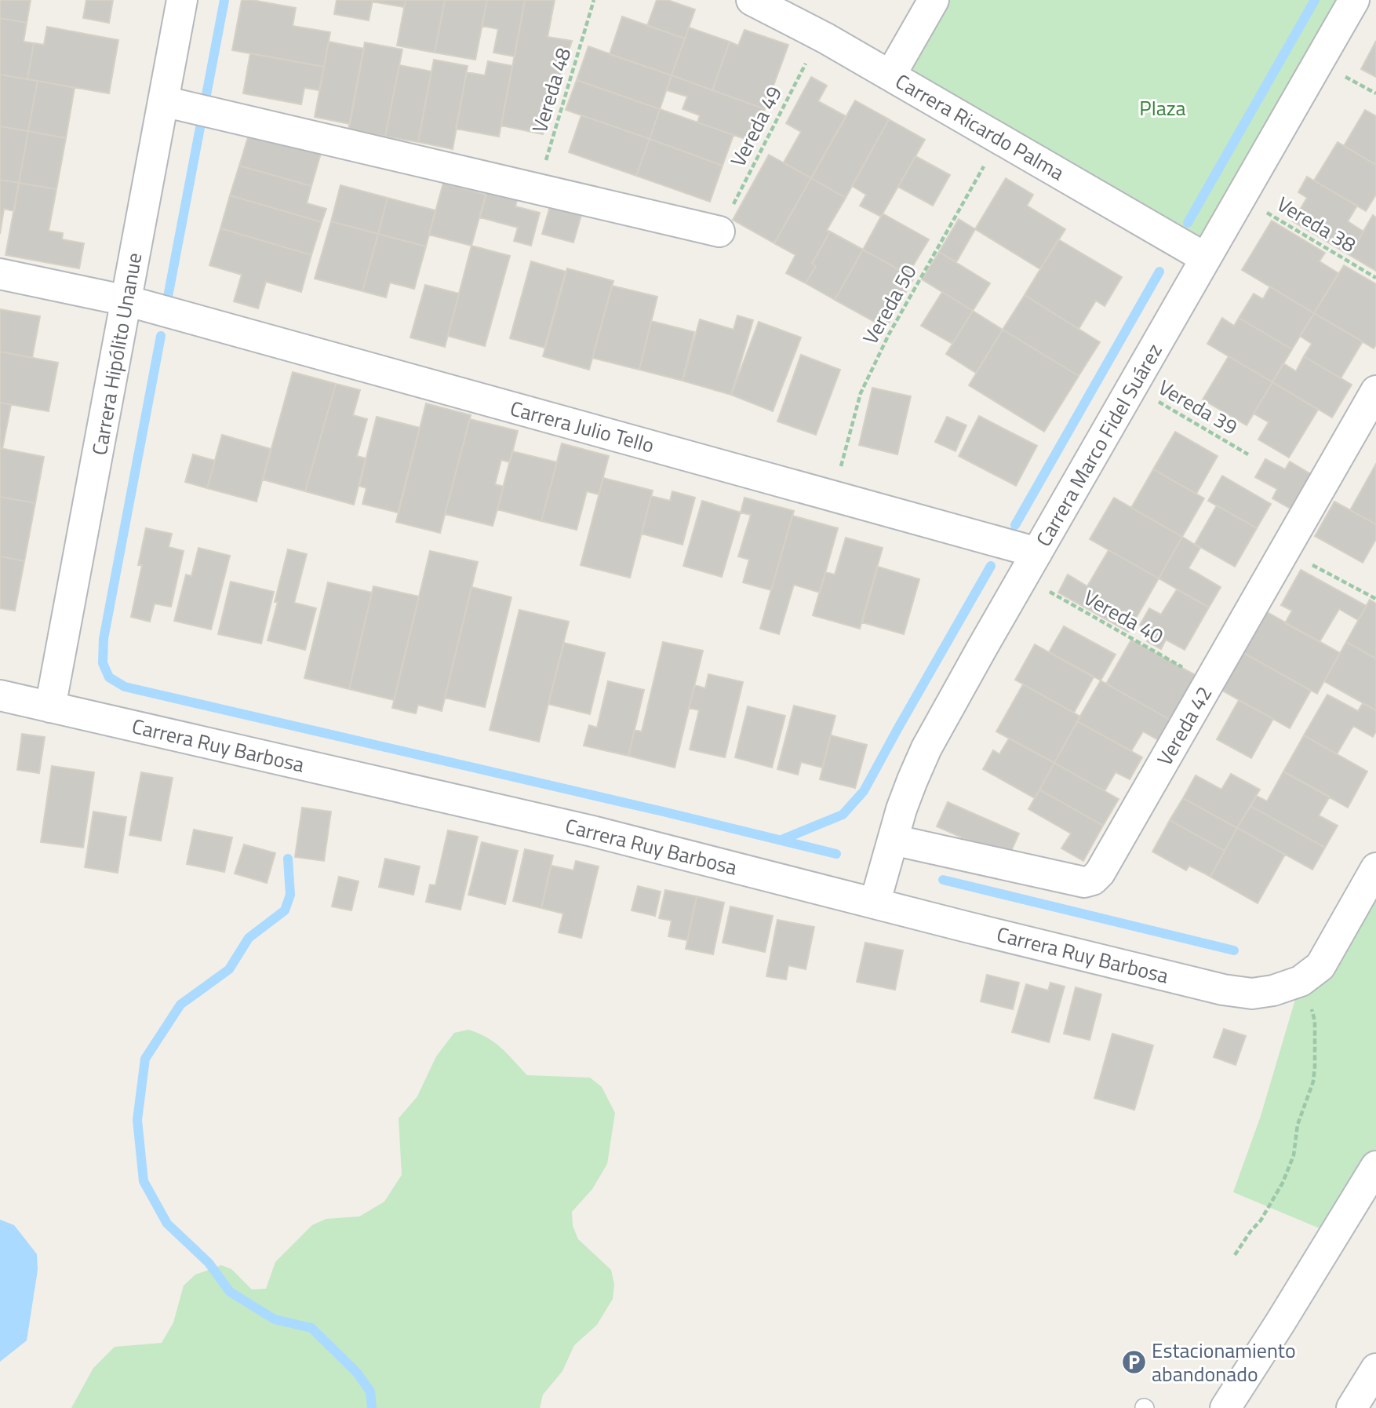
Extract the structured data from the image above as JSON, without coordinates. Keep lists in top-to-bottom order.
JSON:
{
  "streets": {
    "street": [
      "Carrera Ricardo Palma",
      "Carrera Hipólito Unanue",
      "Carrera Julio Tello",
      "Carrera Marco Fidel Suárez",
      "Vereda 42",
      "Carrera Ruy Barbosa"
    ],
    "path": [
      "Vereda 48",
      "Vereda 49",
      "Vereda 38",
      "Vereda 50",
      "Vereda 39",
      "Vereda 40"
    ]
  },
  "crossings": [
    ["Vereda 49", "Carrera Ricardo Palma"],
    ["Carrera Ricardo Palma", "Vereda 50"],
    ["Carrera Ricardo Palma", "Carrera Marco Fidel Suárez"],
    ["Vereda 38", "Carrera Marco Fidel Suárez"],
    ["Vereda 50", "Carrera Julio Tello"],
    ["Carrera Hipólito Unanue", "Carrera Julio Tello"],
    ["Carrera Hipólito Unanue", "Carrera Ruy Barbosa"],
    ["Vereda 39", "Carrera Marco Fidel Suárez"],
    ["Carrera Julio Tello", "Carrera Marco Fidel Suárez"],
    ["Carrera Julio Tello", "Vereda 40"],
    ["Carrera Marco Fidel Suárez", "Vereda 40"],
    ["Carrera Marco Fidel Suárez", "Vereda 42"],
    ["Carrera Marco Fidel Suárez", "Carrera Ruy Barbosa"],
    ["Vereda 40", "Vereda 42"]
  ],
  "parks": ["Plaza"],
  "places": {
    "parking": ["Estacionamiento abandonado"]
  }
}
